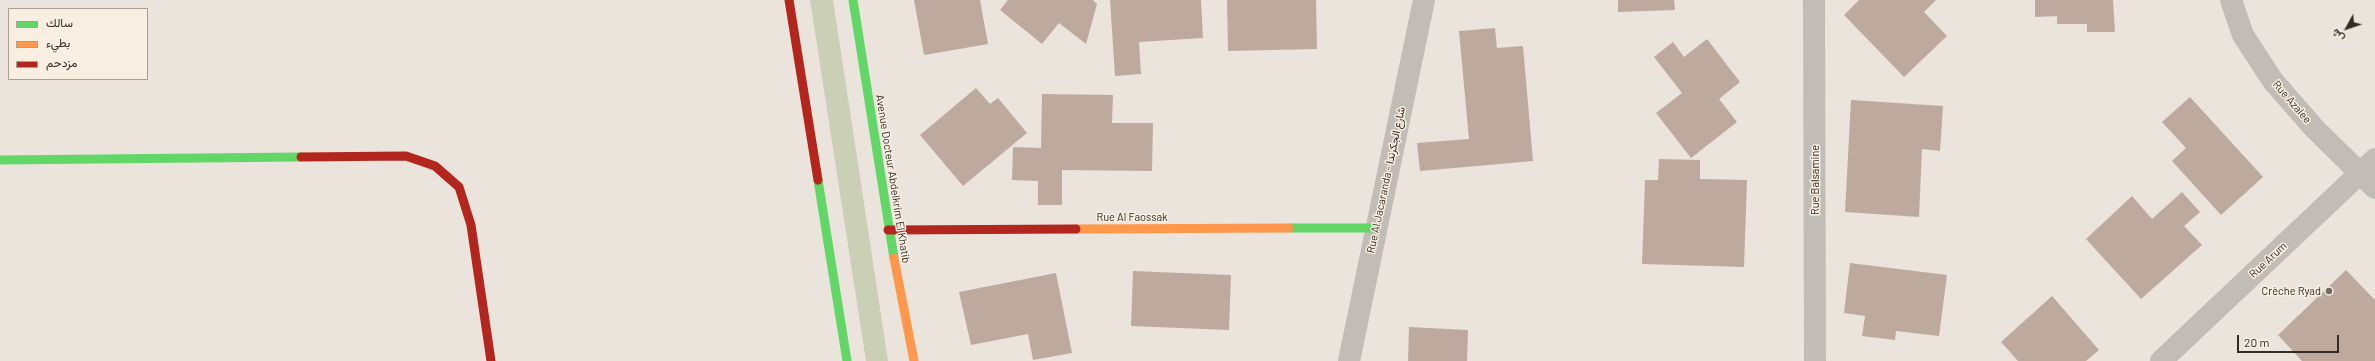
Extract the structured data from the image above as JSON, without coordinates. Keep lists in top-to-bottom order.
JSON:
{
  "streets": {
    "street": [
      "Rue Azalee",
      "Avenue Docteur Abdelkrim El Khatib",
      "Rue Al Jacaranda - شارع الجكرندا",
      "Rue Balsamine",
      "Rue Al Faossak",
      "Rue Arum"
    ]
  },
  "crossings": [
    ["Rue Azalee", "Rue Arum"],
    ["Avenue Docteur Abdelkrim El Khatib", "Rue Al Faossak"],
    ["Rue Al Jacaranda - شارع الجكرندا", "Rue Al Faossak"]
  ],
  "places": ["Crèche Ryad"],
  "legend": ["سالك", "بطيء", "مزدحم"],
  "scale_bar": "20 m",
  "north": "bottom left"
}
